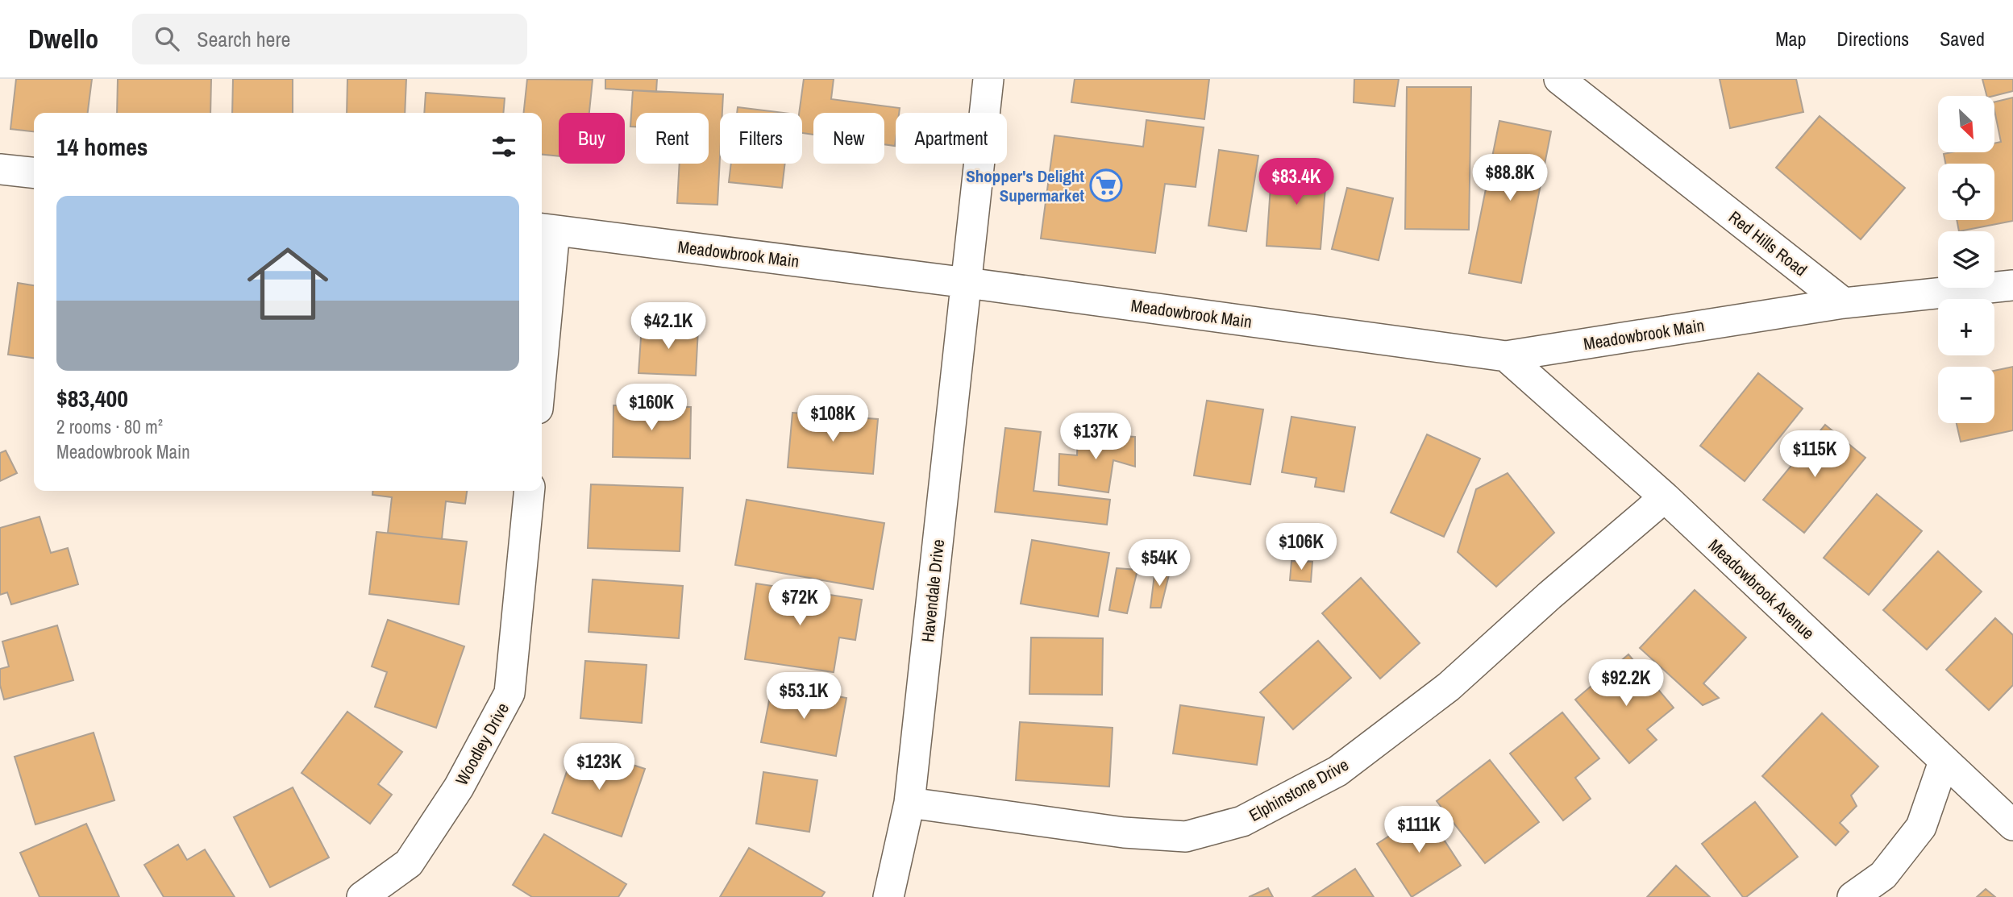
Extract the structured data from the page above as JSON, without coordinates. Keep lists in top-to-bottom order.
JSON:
{
  "streets": {
    "street": [
      "Red Hills Road",
      "Meadowbrook Main",
      "Meadowbrook Avenue",
      "Havendale Drive",
      "Woodley Drive",
      "Elphinstone Drive"
    ]
  },
  "crossings": [
    ["Red Hills Road", "Meadowbrook Main"],
    ["Meadowbrook Main", "Meadowbrook Avenue"],
    ["Meadowbrook Main", "Havendale Drive"],
    ["Meadowbrook Avenue", "Elphinstone Drive"],
    ["Havendale Drive", "Elphinstone Drive"]
  ],
  "places": {
    "supermarket": ["Shopper's Delight Supermarket"]
  },
  "north": "bottom right",
  "page": {
    "header": "Dwello",
    "search": "Search here",
    "nav": ["Map", "Directions", "Saved"],
    "map_buttons": ["+", "−"],
    "chip": [
      "Buy",
      "Rent",
      "Filters",
      "New",
      "Apartment"
    ],
    "heading": "14 homes",
    "price": [
      "$88.8K",
      "$83.4K",
      "$42.1K",
      "$160K",
      "$108K",
      "$137K",
      "$115K",
      "$106K",
      "$54K",
      "$72K",
      "$92.2K",
      "$53.1K",
      "$123K",
      "$111K"
    ],
    "list": [
      {
        "name": "$83,400",
        "note": "2 rooms · 80 m² · Meadowbrook Main"
      }
    ]
  }
}
